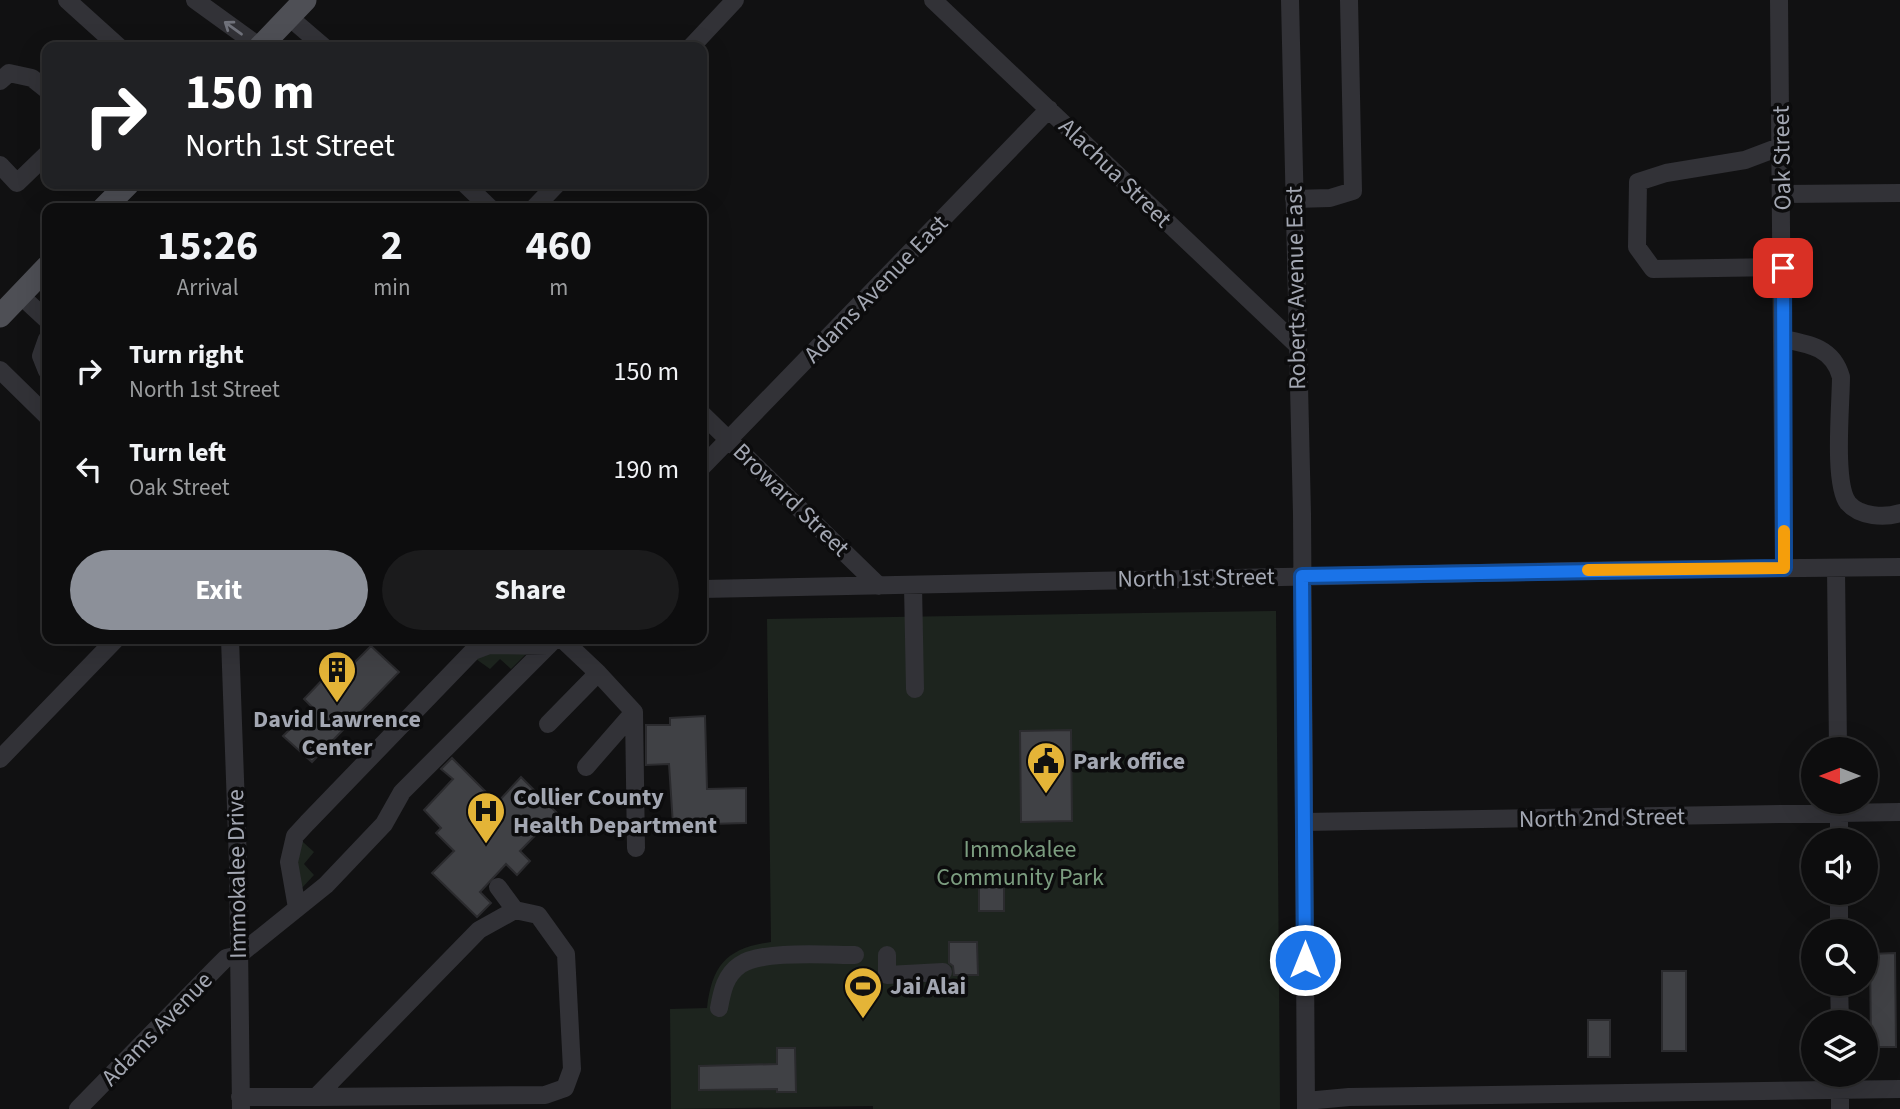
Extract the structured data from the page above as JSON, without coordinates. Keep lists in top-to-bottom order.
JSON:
{
  "streets": {
    "street": [
      "Oak Street",
      "Alachua Street",
      "Roberts Avenue East",
      "Adams Avenue East",
      "Broward Street",
      "North 1st Street",
      "North 2nd Street",
      "Immokalee Drive",
      "Adams Avenue"
    ]
  },
  "crossings": [
    ["Oak Street", "North 1st Street"],
    ["Alachua Street", "Roberts Avenue East"],
    ["Alachua Street", "Adams Avenue East"],
    ["Roberts Avenue East", "North 1st Street"],
    ["Roberts Avenue East", "North 2nd Street"],
    ["Adams Avenue East", "Broward Street"],
    ["Broward Street", "North 1st Street"],
    ["Immokalee Drive", "Adams Avenue"]
  ],
  "parks": ["Immokalee Community Park"],
  "places": {
    "building": ["David Lawrence Center"],
    "public building": ["Park office"],
    "hospital": ["Collier County Health Department"],
    "sports": ["Jai Alai"]
  },
  "north": "left",
  "page": {
    "turn": ["150 m", "North 1st Street"],
    "eta": [
      "15:26",
      "Arrival",
      "2",
      "min",
      "460",
      "m"
    ],
    "list": [
      {
        "name": "Turn right",
        "note": "North 1st Street",
        "value": "150 m"
      },
      {
        "name": "Turn left",
        "note": "Oak Street",
        "value": "190 m"
      }
    ],
    "buttons": ["Exit", "Share"]
  }
}
